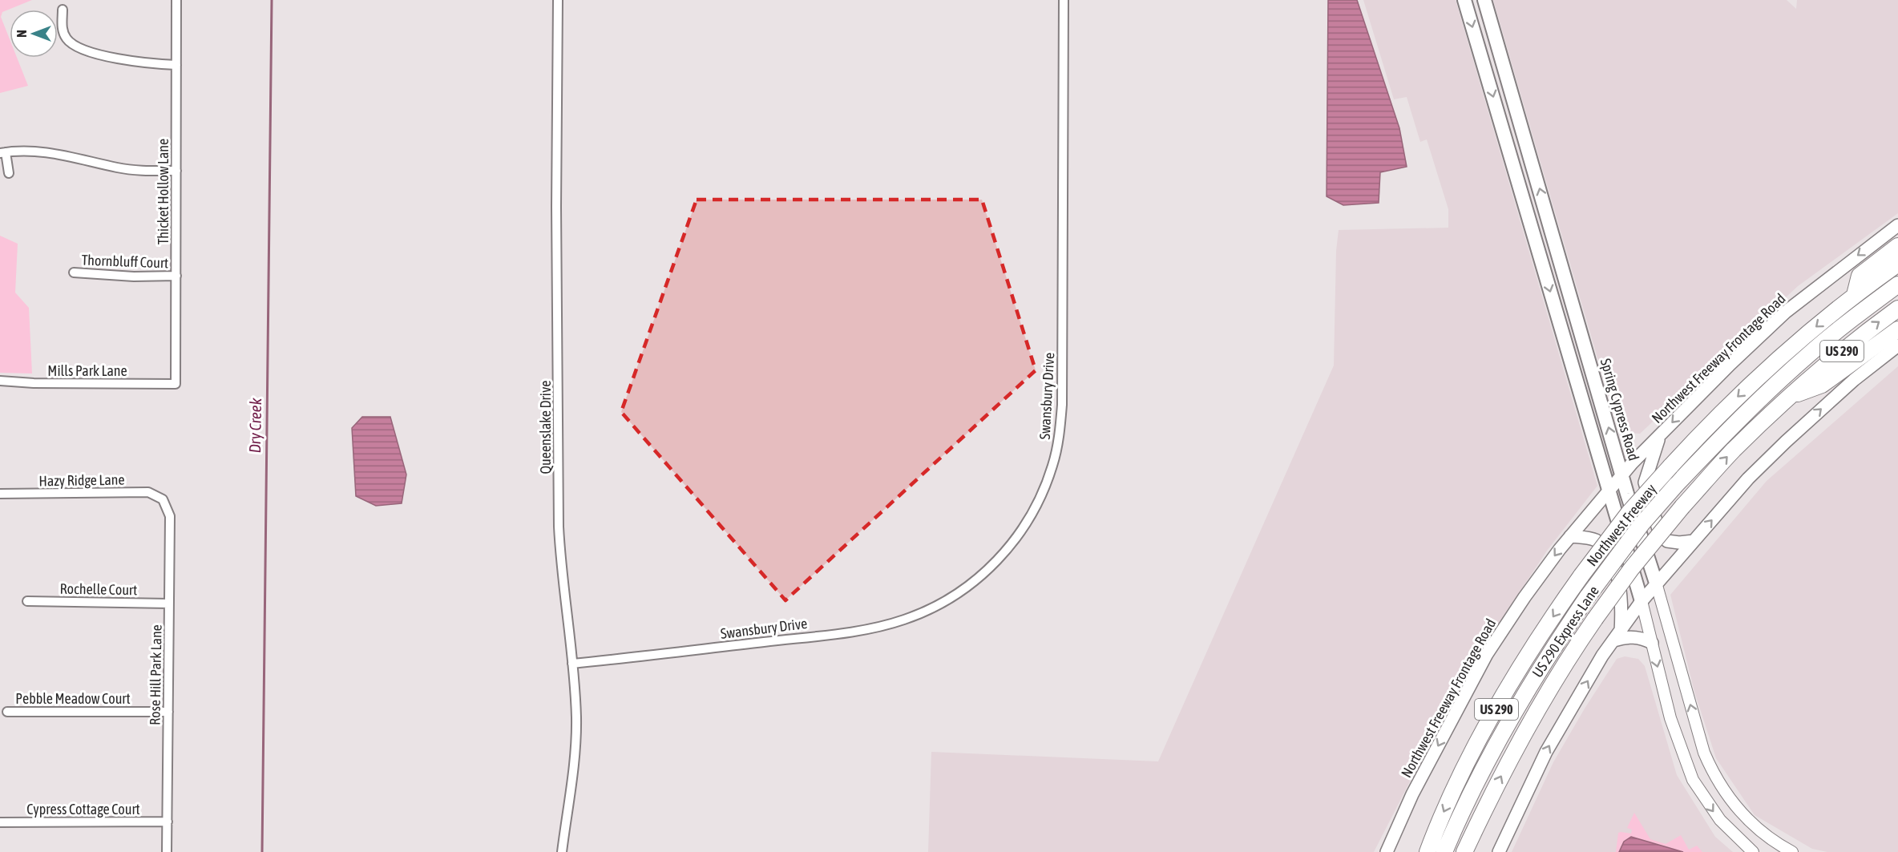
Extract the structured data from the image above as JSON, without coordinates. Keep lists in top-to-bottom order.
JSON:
{
  "streets": {
    "highway": ["US 290", "Northwest Freeway", "US 290 Express Lane"],
    "main road": ["Northwest Freeway Frontage Road", "Spring Cypress Road"],
    "street": [
      "Thicket Hollow Lane",
      "Thornbluff Court",
      "Mills Park Lane",
      "Swansbury Drive",
      "Queenslake Drive",
      "Hazy Ridge Lane",
      "Rochelle Court",
      "Rose Hill Park Lane",
      "Pebble Meadow Court",
      "Cypress Cottage Court"
    ]
  },
  "crossings": [
    ["Thicket Hollow Lane", "Thornbluff Court"],
    ["Thicket Hollow Lane", "Mills Park Lane"],
    ["Northwest Freeway Frontage Road", "Spring Cypress Road"],
    ["Swansbury Drive", "Queenslake Drive"],
    ["Hazy Ridge Lane", "Rose Hill Park Lane"],
    ["Rochelle Court", "Rose Hill Park Lane"],
    ["Rose Hill Park Lane", "Pebble Meadow Court"],
    ["Rose Hill Park Lane", "Cypress Cottage Court"]
  ],
  "water": ["Dry Creek"],
  "north": "left"
}
